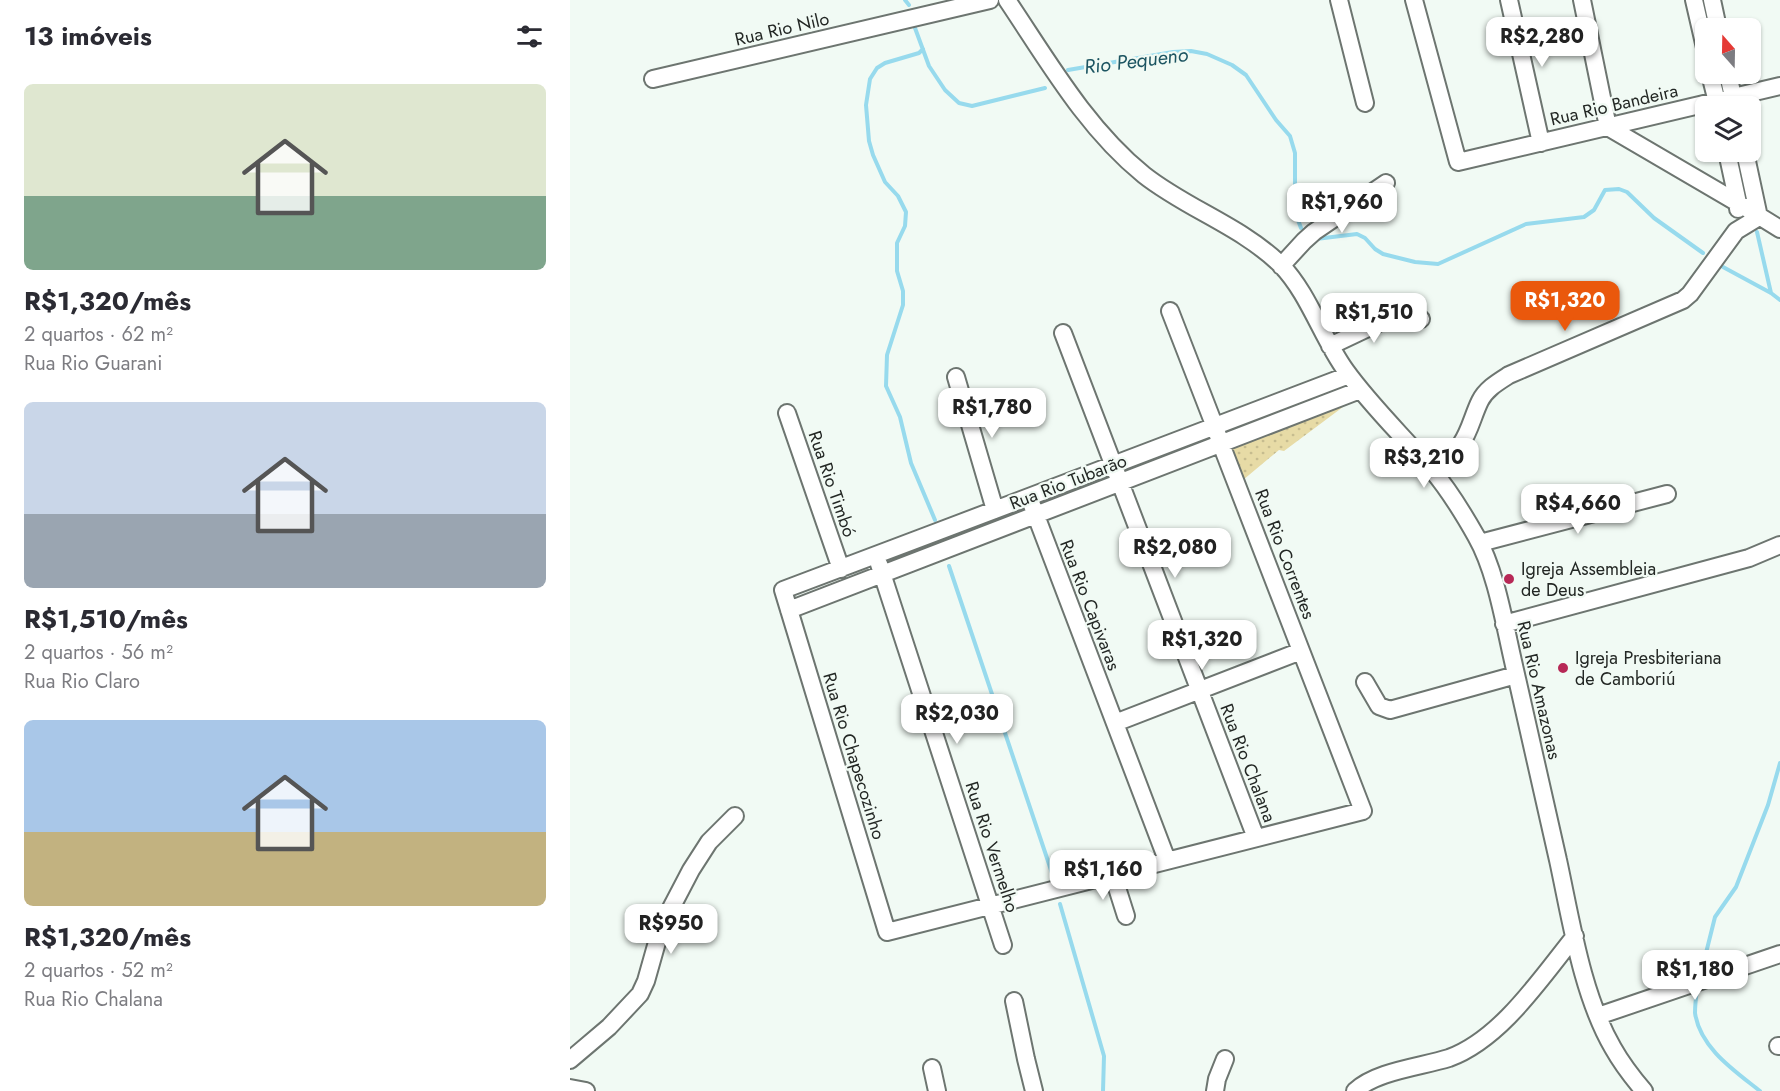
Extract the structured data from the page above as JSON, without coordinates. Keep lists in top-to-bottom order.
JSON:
{
  "streets": {
    "street": [
      "Rua Rio Nilo",
      "Rua Rio Bandeira",
      "Rua Rio Tubarão",
      "Rua Rio Timbó",
      "Rua Rio Correntes",
      "Rua Rio Capivaras",
      "Rua Rio Amazonas",
      "Rua Rio Chapecozinho",
      "Rua Rio Chalana",
      "Rua Rio Vermelho"
    ]
  },
  "crossings": [
    ["Rua Rio Tubarão", "Rua Rio Timbó"],
    ["Rua Rio Tubarão", "Rua Rio Correntes"],
    ["Rua Rio Tubarão", "Rua Rio Capivaras"],
    ["Rua Rio Tubarão", "Rua Rio Amazonas"],
    ["Rua Rio Tubarão", "Rua Rio Chapecozinho"],
    ["Rua Rio Tubarão", "Rua Rio Chalana"],
    ["Rua Rio Tubarão", "Rua Rio Vermelho"],
    ["Rua Rio Correntes", "Rua Rio Chalana"],
    ["Rua Rio Chapecozinho", "Rua Rio Vermelho"]
  ],
  "water": ["Rio Pequeno"],
  "places": ["Igreja Assembleia de Deus", "Igreja Presbiteriana de Camboriú"],
  "north": "top",
  "page": {
    "heading": "13 imóveis",
    "price": [
      "R$2,280",
      "R$1,960",
      "R$1,320",
      "R$1,510",
      "R$1,780",
      "R$3,210",
      "R$4,660",
      "R$2,080",
      "R$1,320",
      "R$2,030",
      "R$1,160",
      "R$950",
      "R$1,180"
    ],
    "list": [
      {
        "name": "R$1,320/mês",
        "note": "2 quartos · 62 m² · Rua Rio Guarani"
      },
      {
        "name": "R$1,510/mês",
        "note": "2 quartos · 56 m² · Rua Rio Claro"
      },
      {
        "name": "R$1,320/mês",
        "note": "2 quartos · 52 m² · Rua Rio Chalana"
      }
    ]
  }
}
